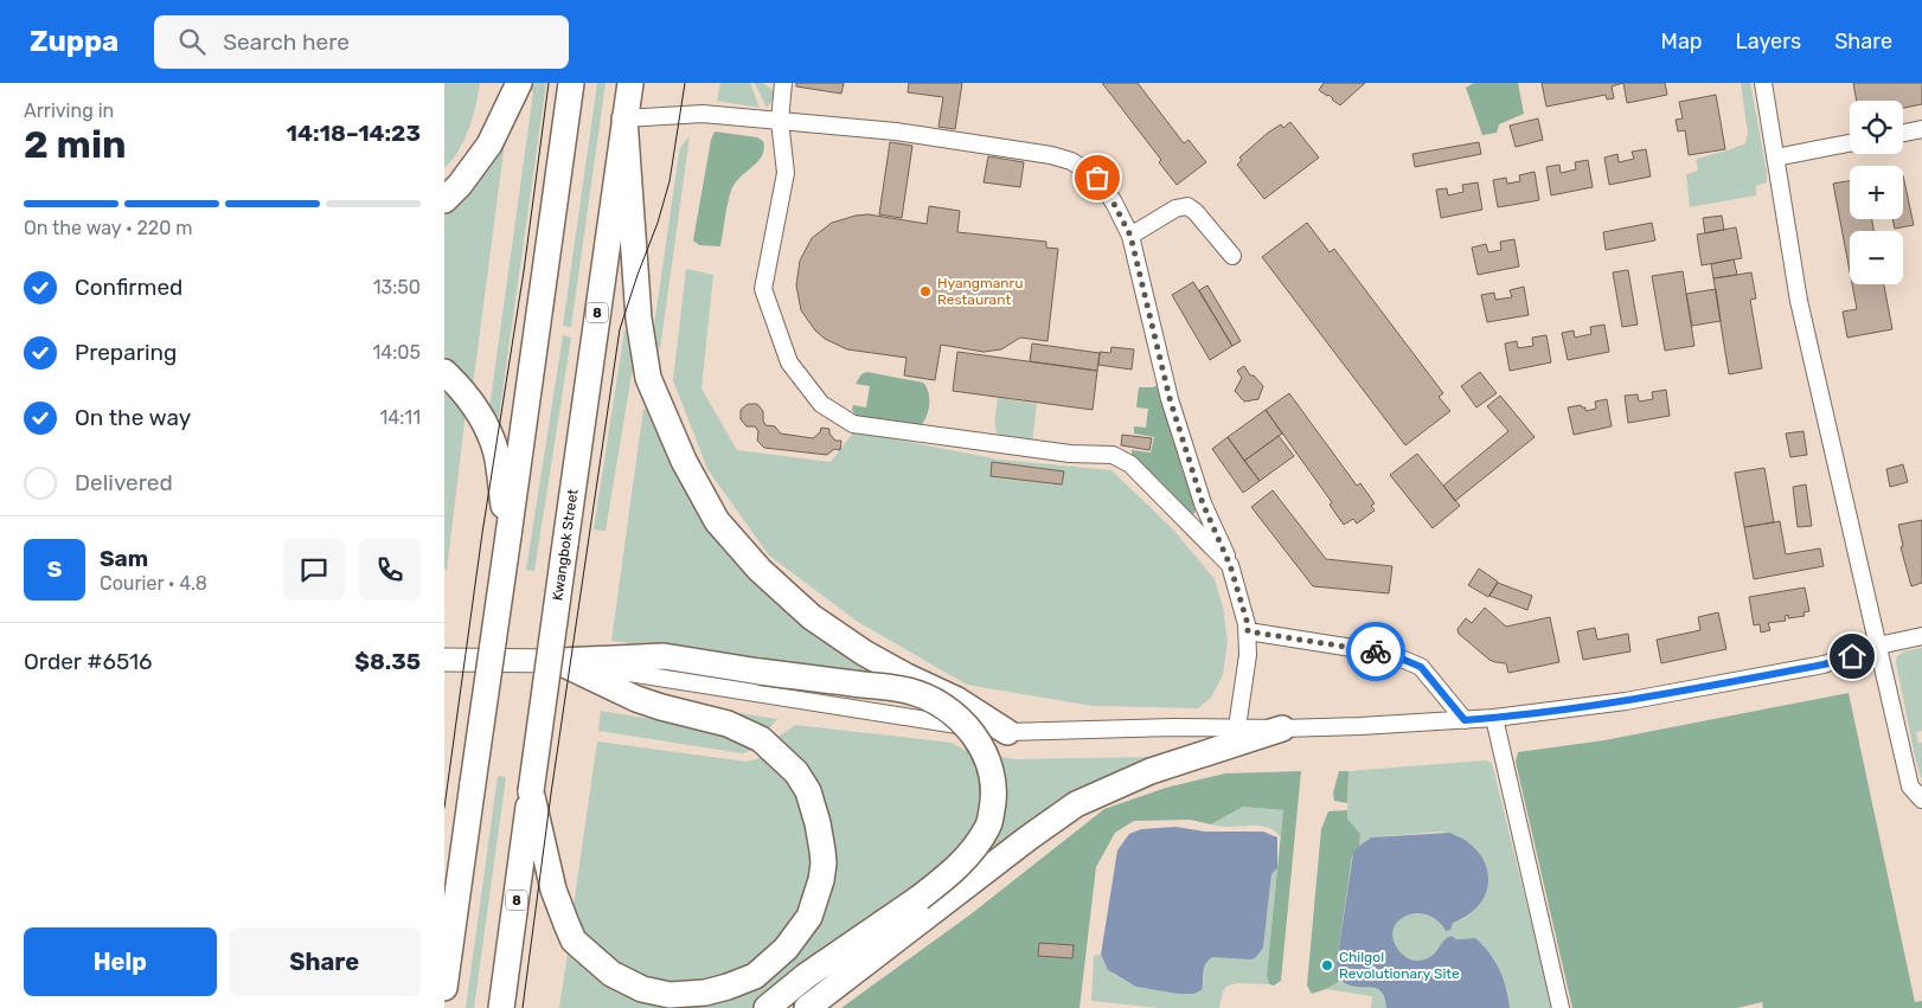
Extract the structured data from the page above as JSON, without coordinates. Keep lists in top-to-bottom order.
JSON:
{
  "streets": {
    "highway": ["8", "Kwangbok Street"]
  },
  "places": ["Hyangmanru Restaurant", "Chilgol Revolutionary Site"],
  "page": {
    "header": "Zuppa",
    "search": "Search here",
    "nav": ["Map", "Layers", "Share"],
    "heading": ["2 min", "Arriving in", "14:18–14:23"],
    "panel": [
      "Sam",
      "Courier · 4.8",
      "Order #6516",
      "$8.35"
    ],
    "map_buttons": ["+", "−"],
    "bar": "On the way · 220 m",
    "list": [
      ["Confirmed", "13:50"],
      ["Preparing", "14:05"],
      ["On the way", "14:11"],
      "Delivered"
    ],
    "round": "S",
    "buttons": ["Help", "Share"]
  }
}
